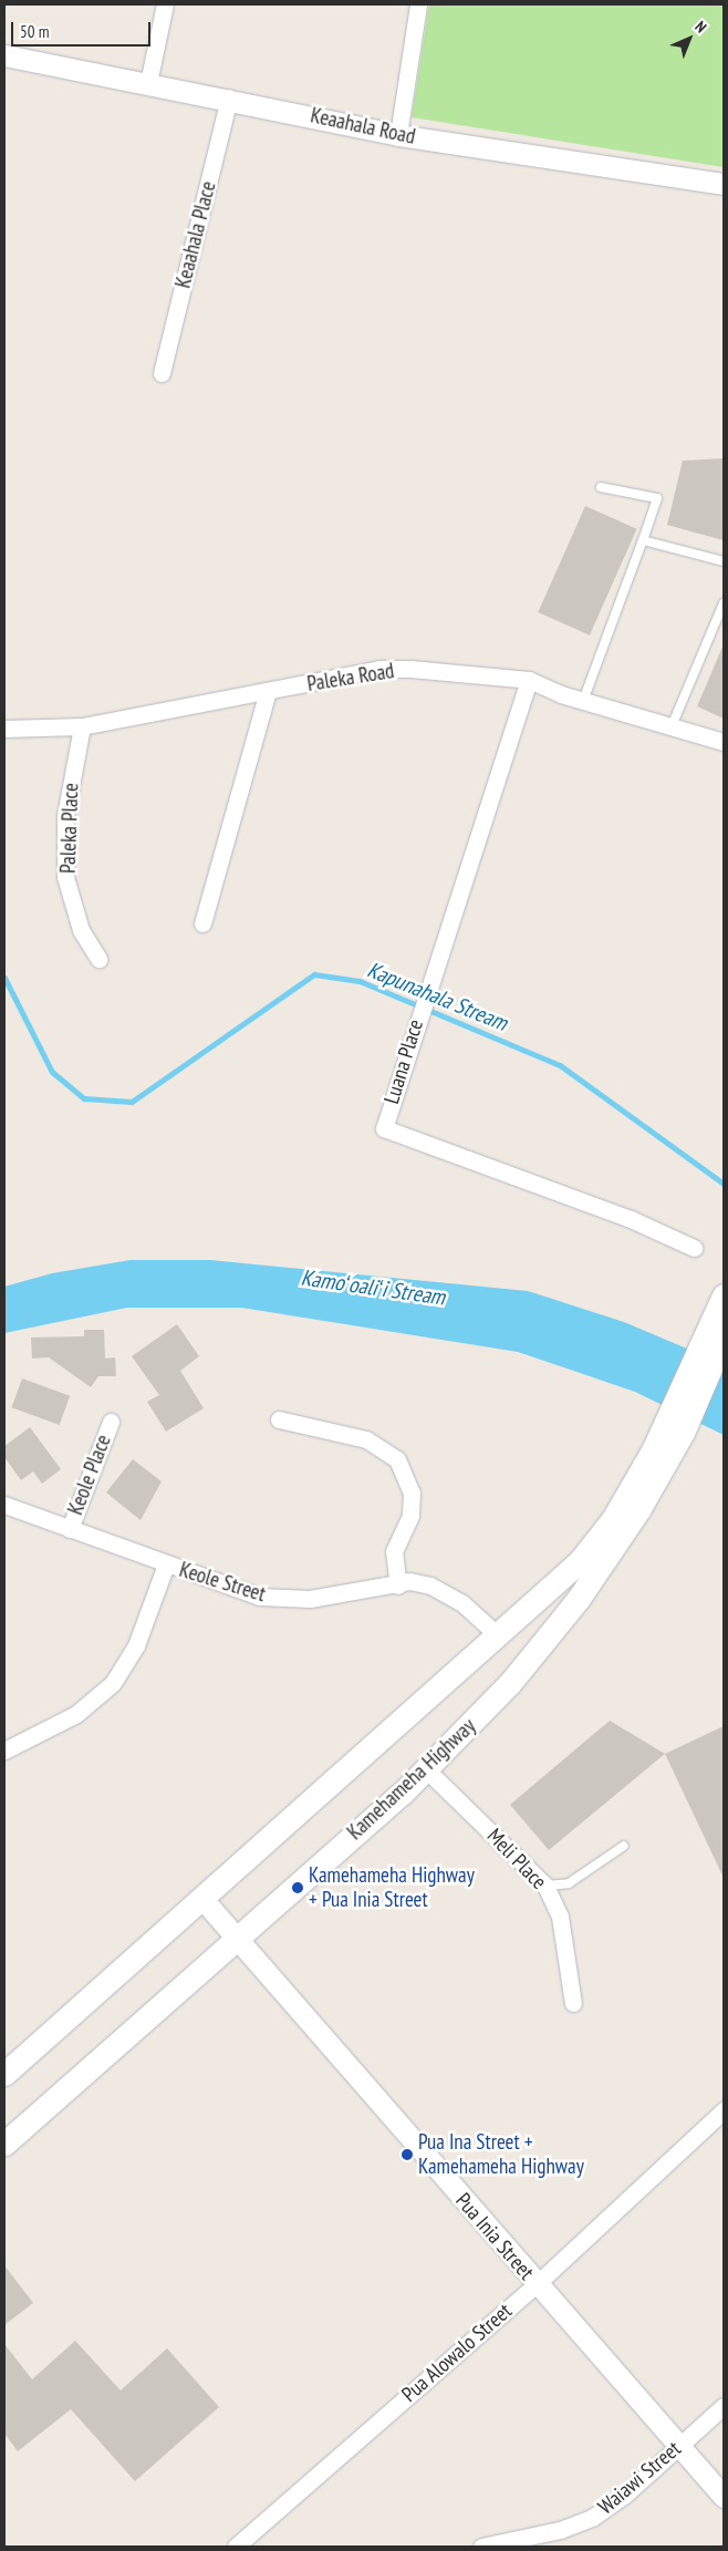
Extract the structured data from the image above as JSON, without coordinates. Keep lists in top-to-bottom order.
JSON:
{
  "streets": {
    "main road": ["Kamehameha Highway"],
    "street": [
      "Keaahala Road",
      "Keaahala Place",
      "Paleka Road",
      "Paleka Place",
      "Luana Place",
      "Keole Place",
      "Keole Street",
      "Meli Place",
      "Pua Inia Street",
      "Pua Alowalo Street",
      "Waiawi Street"
    ]
  },
  "crossings": [
    ["Keaahala Road", "Keaahala Place"],
    ["Paleka Road", "Paleka Place"],
    ["Paleka Road", "Luana Place"],
    ["Keole Place", "Keole Street"],
    ["Keole Street", "Kamehameha Highway"],
    ["Kamehameha Highway", "Meli Place"],
    ["Kamehameha Highway", "Pua Inia Street"],
    ["Pua Inia Street", "Pua Alowalo Street"],
    ["Pua Inia Street", "Waiawi Street"]
  ],
  "water": ["Kapunahala Stream", "Kamoʻoaliʻi Stream"],
  "places": ["Kamehameha Highway + Pua Inia Street", "Pua Ina Street + Kamehameha Highway"],
  "scale_bar": "50 m",
  "north": "top right"
}
